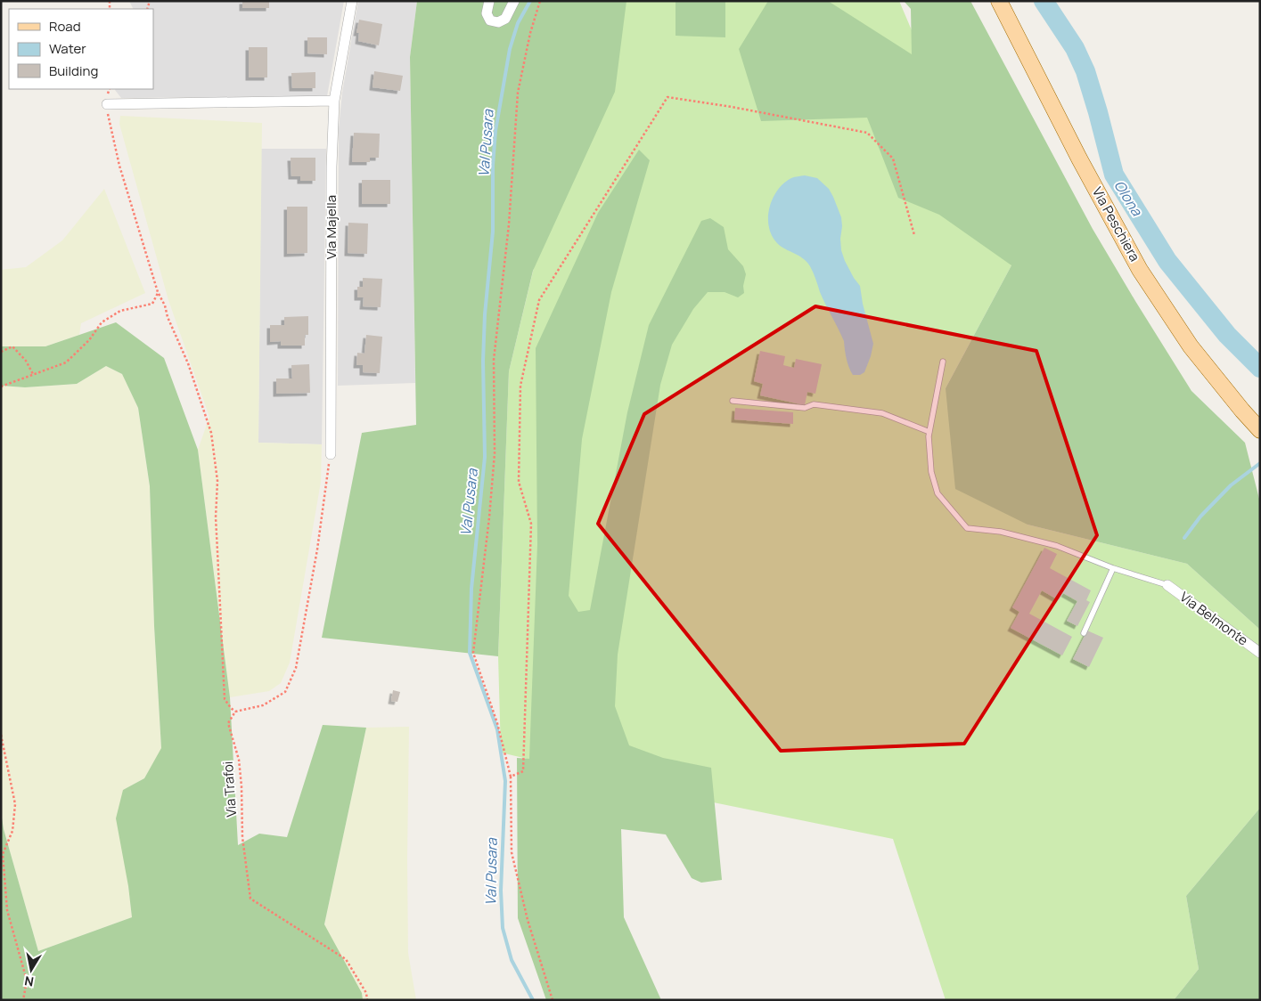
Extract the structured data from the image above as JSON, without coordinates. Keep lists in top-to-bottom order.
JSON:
{
  "streets": {
    "main road": ["Via Peschiera"],
    "street": ["Via Majella", "Via Belmonte"],
    "path": ["Via Trafoi"]
  },
  "water": ["Val Pusara", "Olona"],
  "legend": ["Road", "Water", "Building"],
  "north": "bottom"
}
